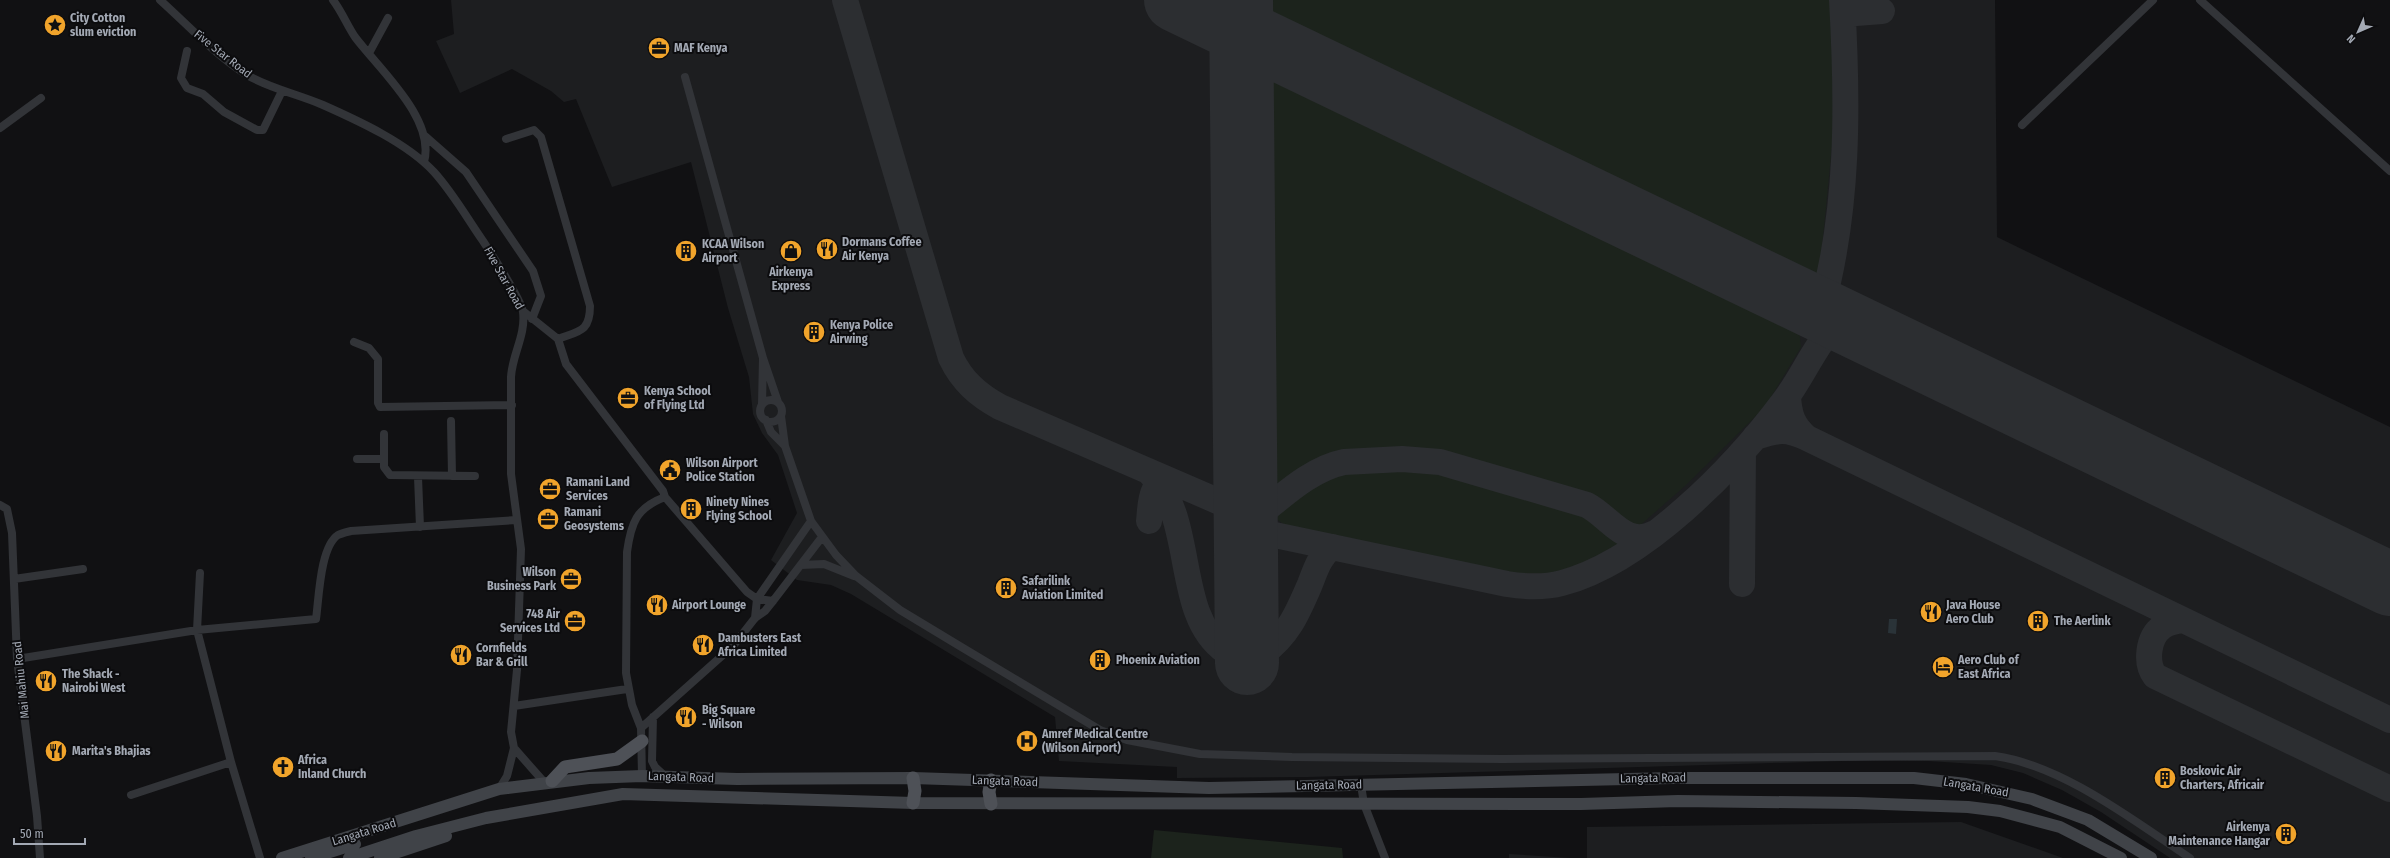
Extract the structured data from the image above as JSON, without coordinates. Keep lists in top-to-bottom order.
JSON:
{
  "streets": {
    "main road": ["Langata Road"],
    "street": ["Five Star Road", "Mai Mahiu Road"]
  },
  "places": {
    "place": ["City Cotton slum eviction"],
    "office": [
      "MAF Kenya",
      "Kenya School of Flying Ltd",
      "Ramani Land Services",
      "Ramani Geosystems",
      "Wilson Business Park",
      "748 Air Services Ltd"
    ],
    "restaurant": [
      "Dormans Coffee Air Kenya",
      "Airport Lounge",
      "Java House Aero Club",
      "Dambusters East Africa Limited",
      "Cornfields Bar & Grill",
      "The Shack - Nairobi West",
      "Big Square - Wilson",
      "Marita's Bhajias"
    ],
    "building": [
      "KCAA Wilson Airport",
      "Kenya Police Airwing",
      "Ninety Nines Flying School",
      "Safarilink Aviation Limited",
      "The Aerlink",
      "Phoenix Aviation",
      "Boskovic Air Charters, Africair",
      "Airkenya Maintenance Hangar"
    ],
    "shop": ["Airkenya Express"],
    "public building": ["Wilson Airport Police Station"],
    "hotel": ["Aero Club of East Africa"],
    "hospital": ["Amref Medical Centre (Wilson Airport)"],
    "church": ["Africa Inland Church"]
  },
  "scale_bar": "50 m",
  "north": "bottom left"
}
